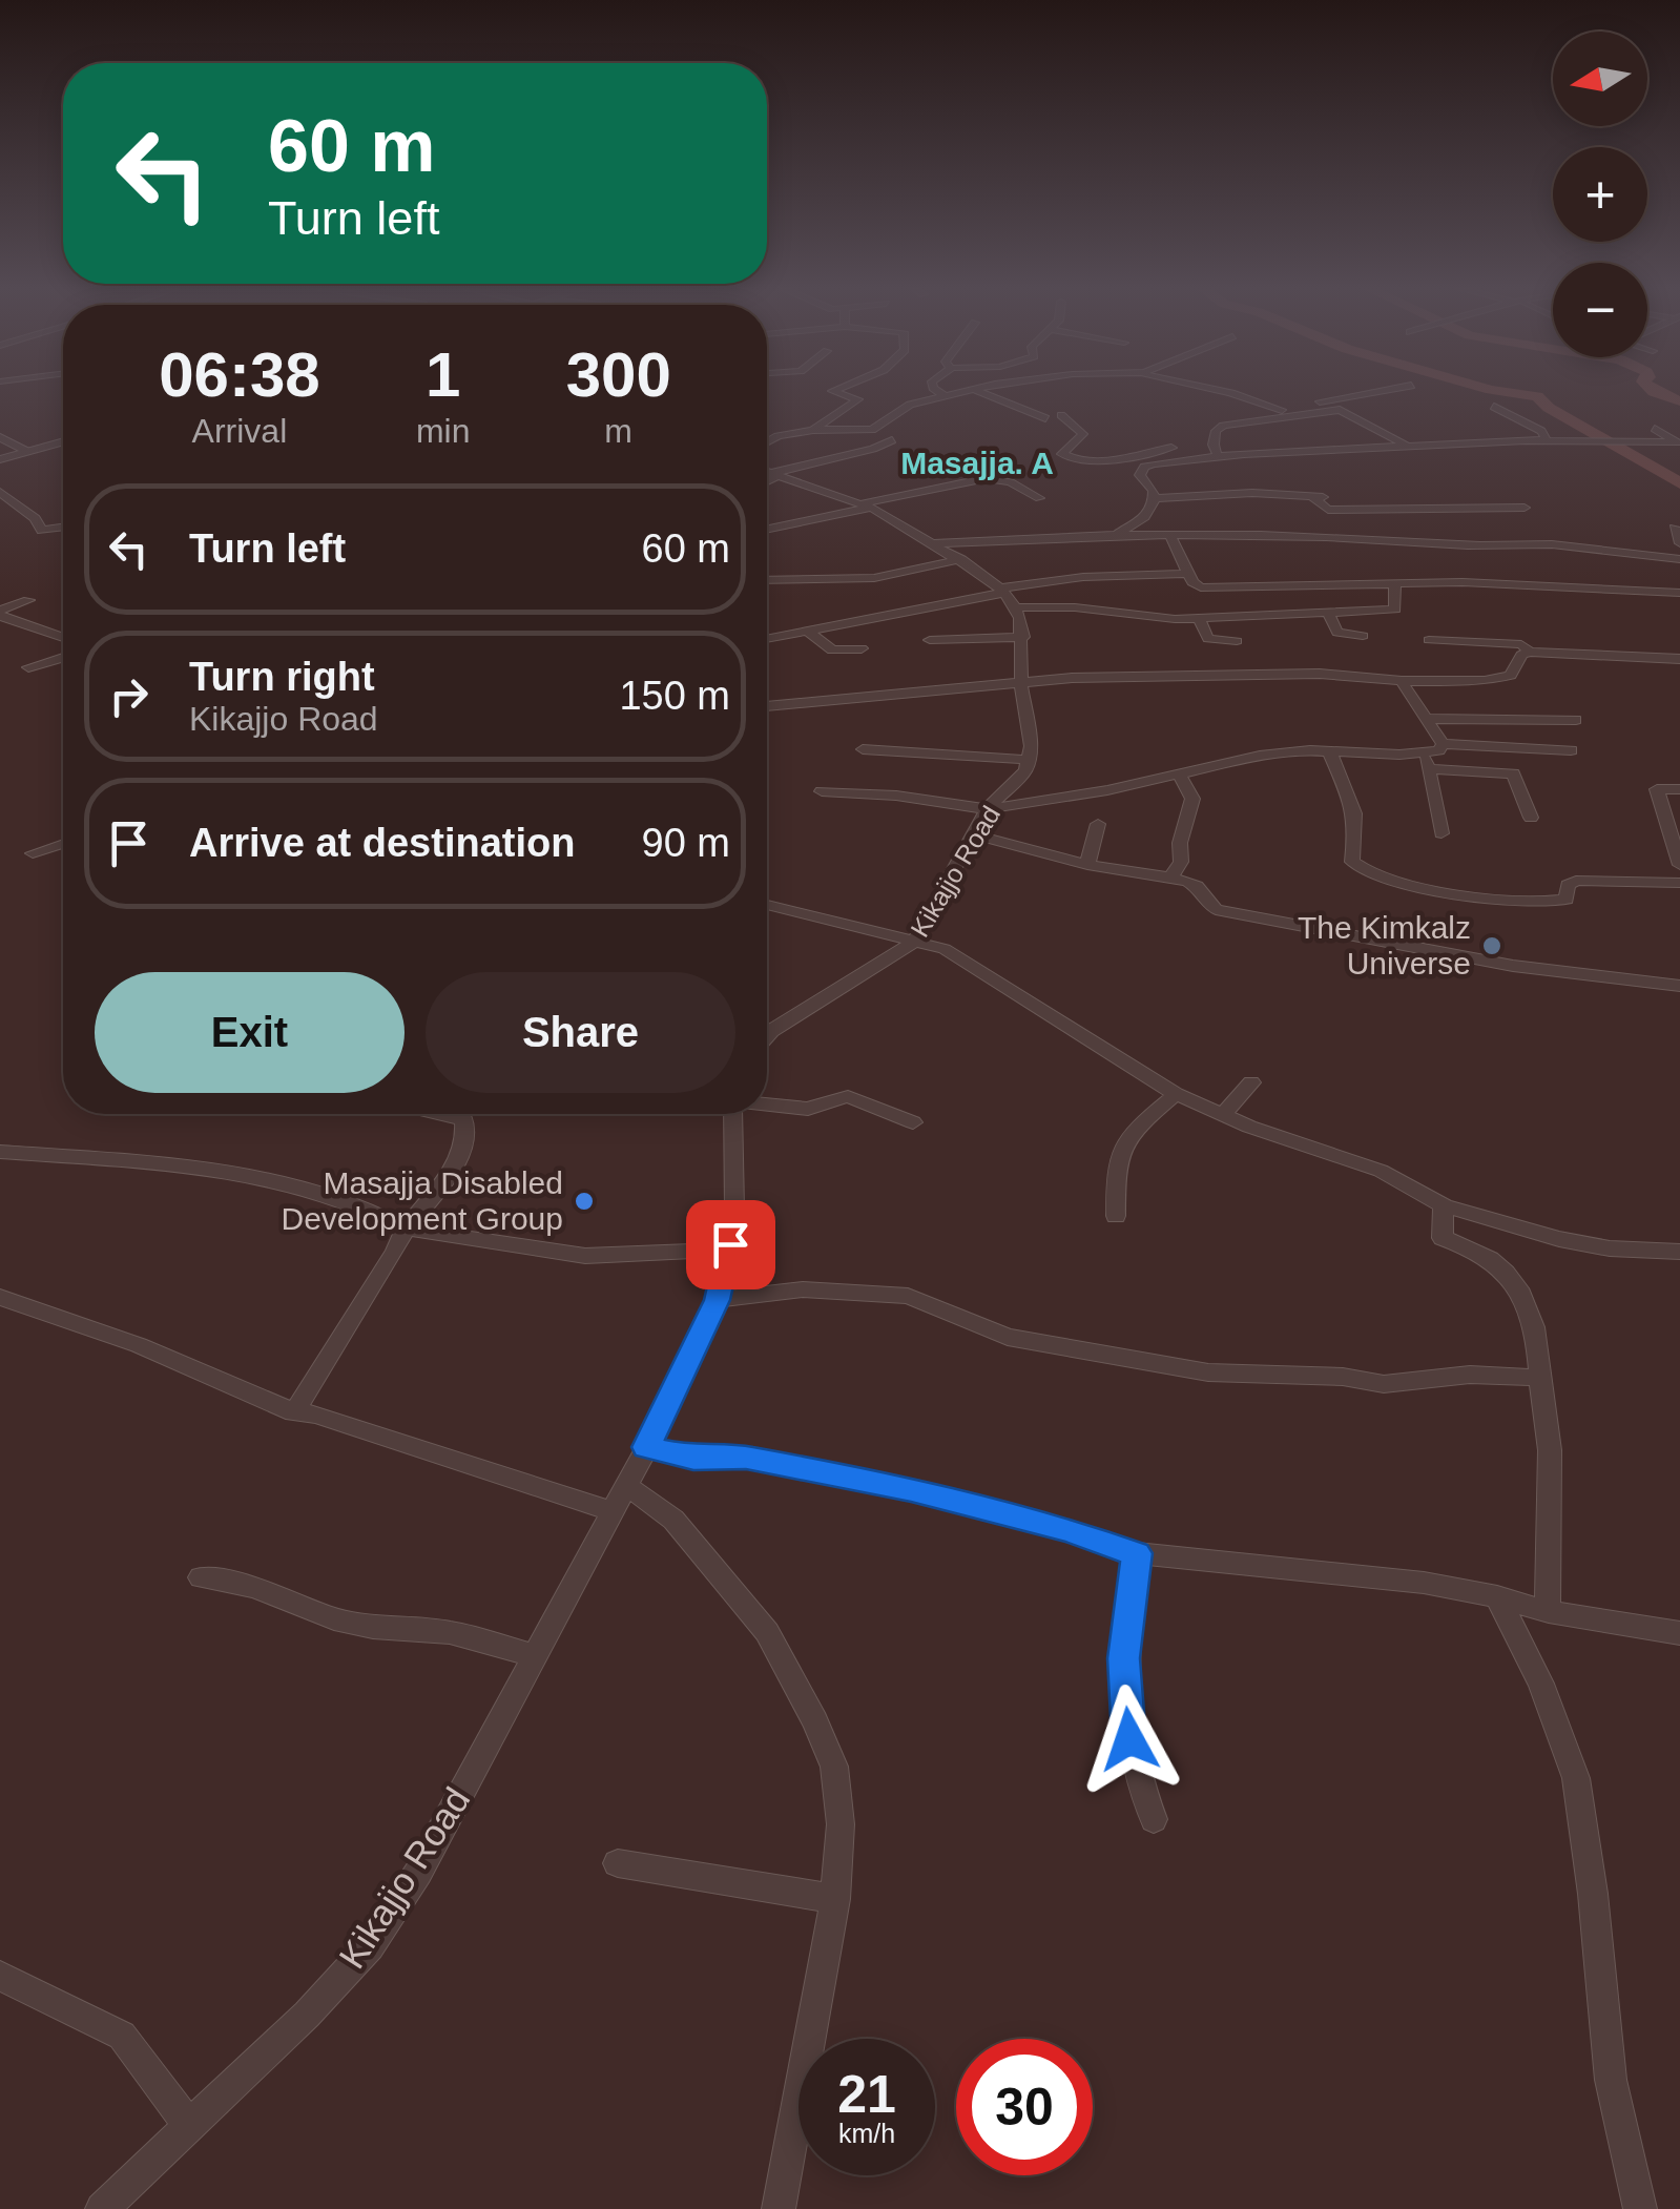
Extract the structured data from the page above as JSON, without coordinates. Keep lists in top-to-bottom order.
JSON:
{
  "streets": {
    "street": ["Kikajjo Road"]
  },
  "districts": ["Masajja. A"],
  "places": ["The Kimkalz Universe", "Masajja Disabled Development Group"],
  "north": "left",
  "page": {
    "map_buttons": ["+", "−"],
    "turn": ["60 m", "Turn left"],
    "eta": [
      "06:38",
      "Arrival",
      "1",
      "min",
      "300",
      "m"
    ],
    "list": [
      {
        "name": "Turn left",
        "value": "60 m"
      },
      {
        "name": "Turn right",
        "note": "Kikajjo Road",
        "value": "150 m"
      },
      {
        "name": "Arrive at destination",
        "value": "90 m"
      }
    ],
    "buttons": ["Exit", "Share"],
    "speed": "21 km/h",
    "limit": "30"
  }
}
